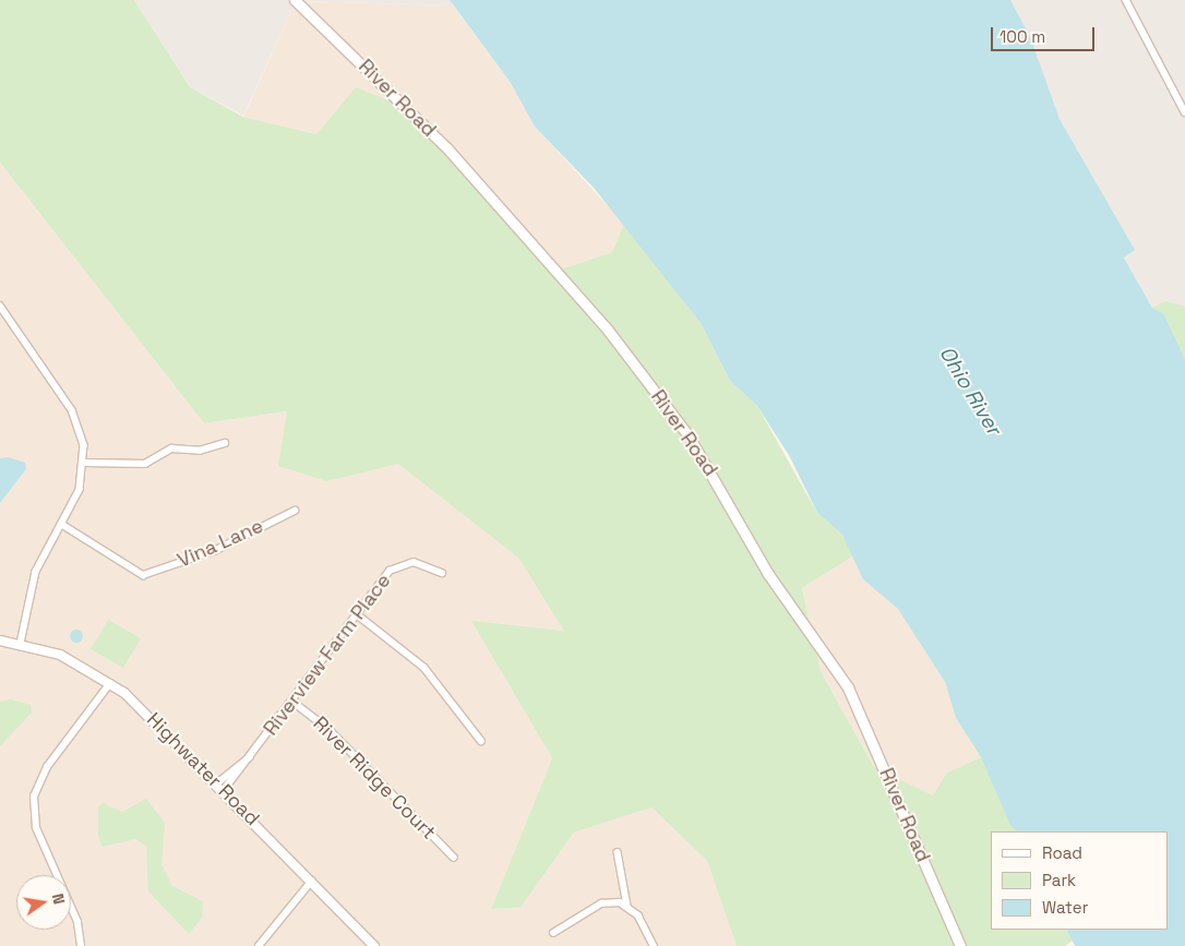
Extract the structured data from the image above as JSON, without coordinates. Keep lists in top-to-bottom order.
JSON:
{
  "streets": {
    "main road": ["River Road"],
    "street": [
      "Vina Lane",
      "Riverview Farm Place",
      "Highwater Road",
      "River Ridge Court"
    ]
  },
  "crossings": [
    ["Riverview Farm Place", "Highwater Road"],
    ["Riverview Farm Place", "River Ridge Court"]
  ],
  "water": ["Ohio River"],
  "legend": ["Road", "Park", "Water"],
  "scale_bar": "100 m",
  "north": "right"
}
